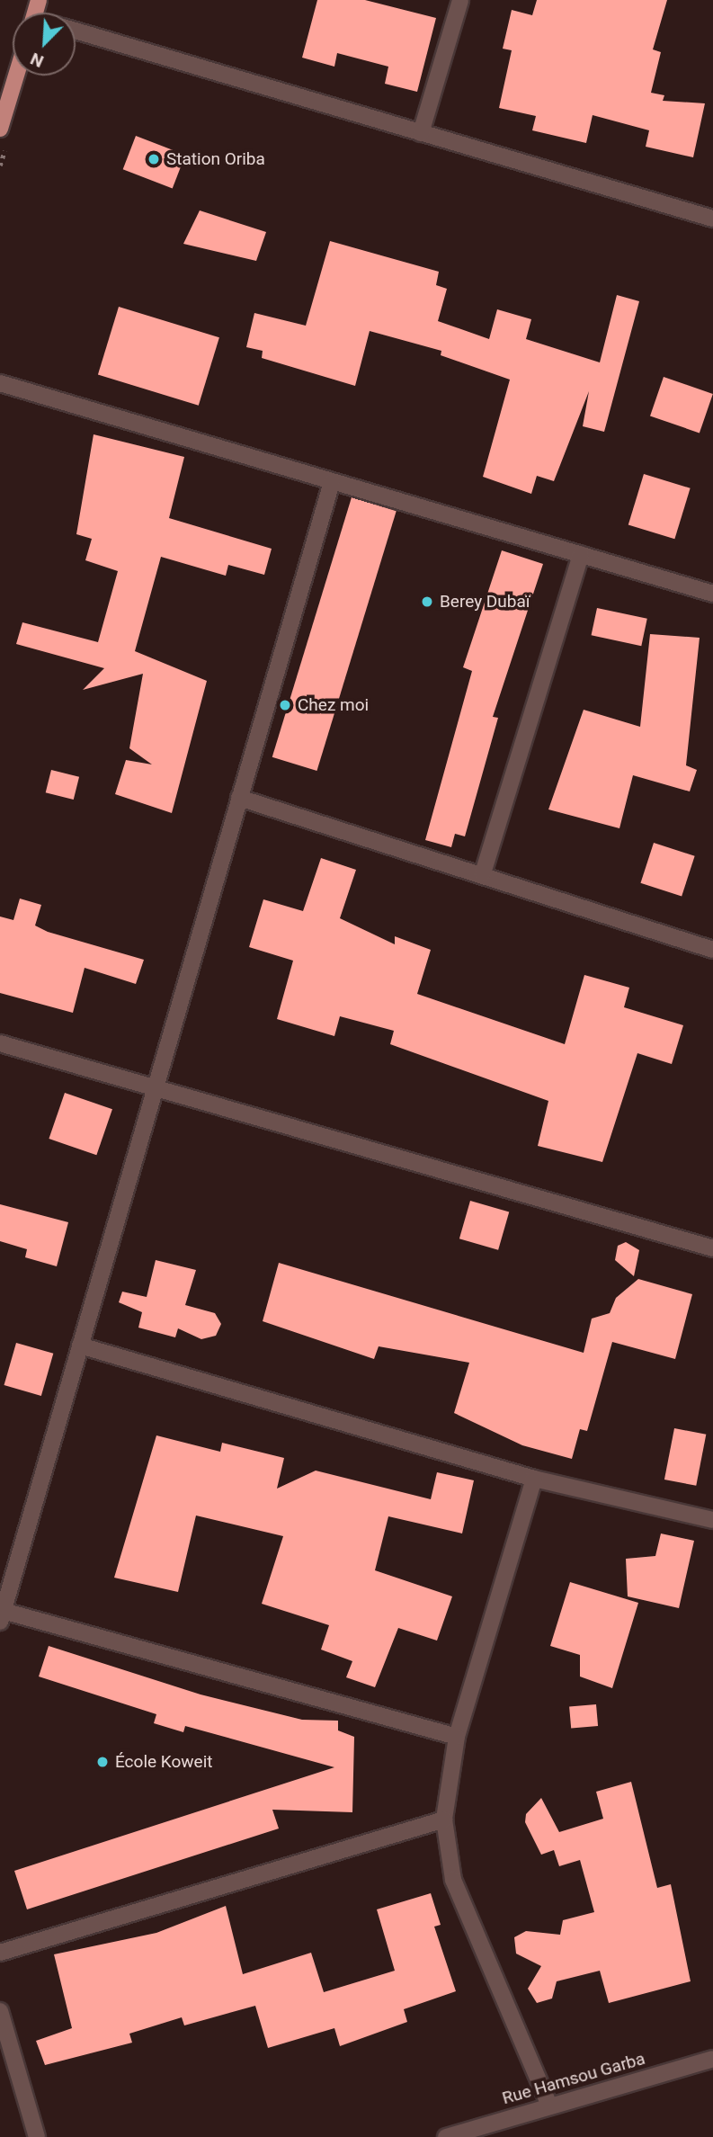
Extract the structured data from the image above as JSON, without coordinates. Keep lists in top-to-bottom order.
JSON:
{
  "streets": {
    "street": ["Rue Hamsou Garba"]
  },
  "places": [
    "Station Oriba",
    "Berey Dubaï",
    "Chez moi",
    "École Koweit"
  ],
  "north": "bottom left"
}
